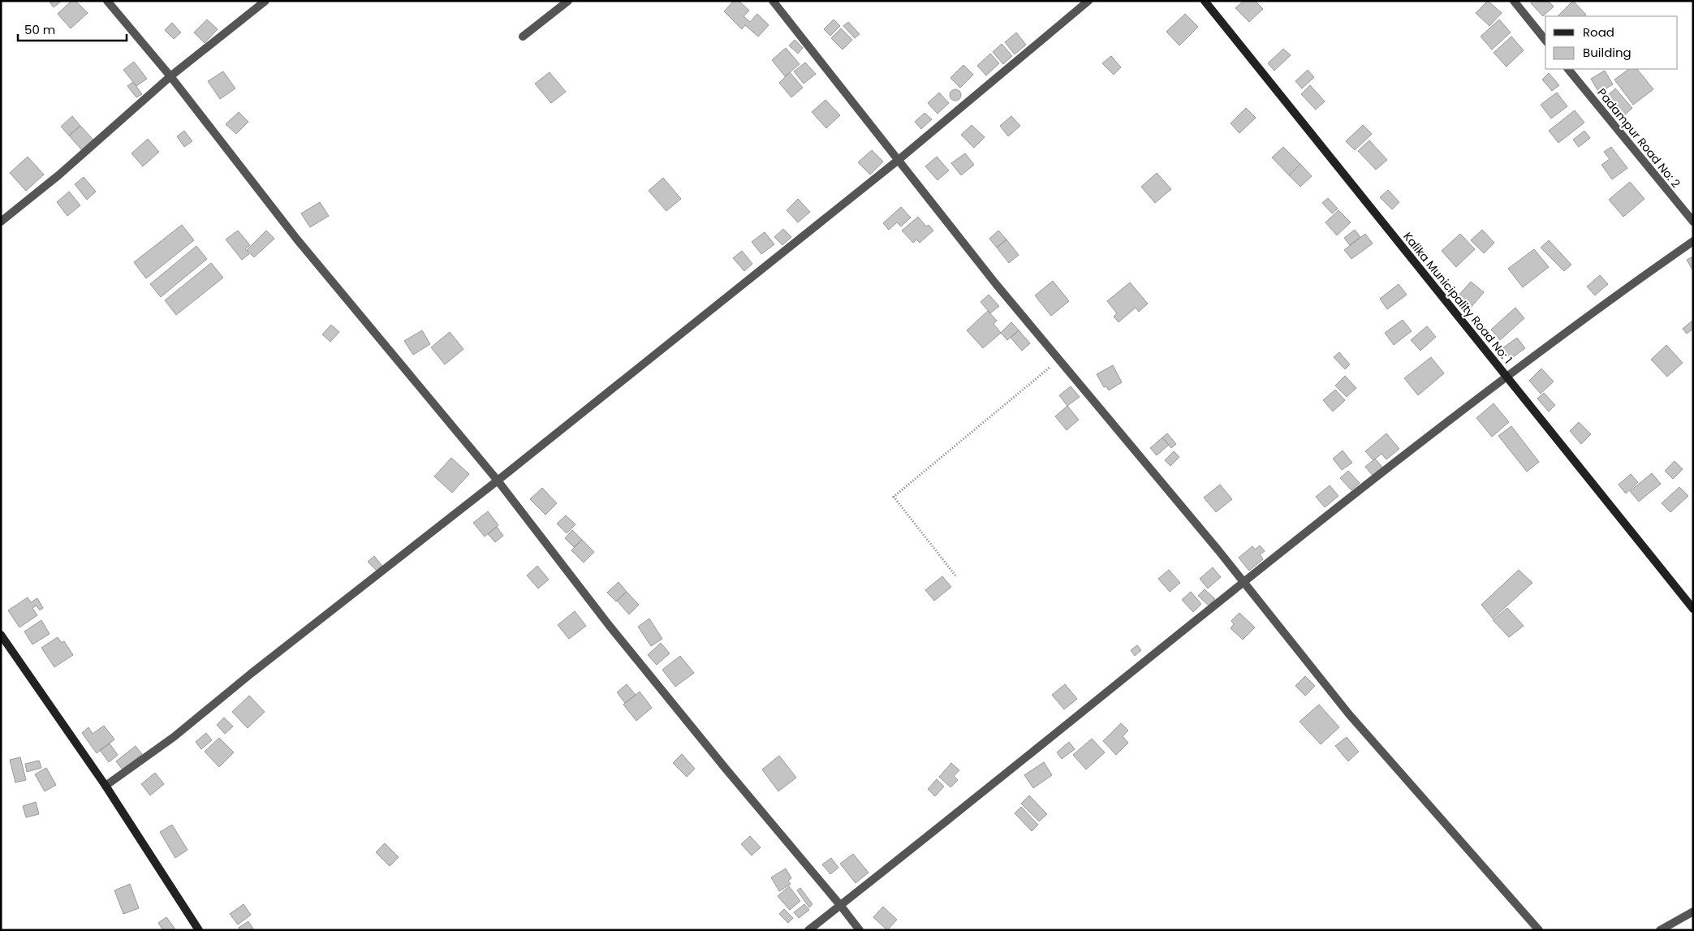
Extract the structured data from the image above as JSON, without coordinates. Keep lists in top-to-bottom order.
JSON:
{
  "streets": {
    "street": ["Padampur Road No: 2", "Kalika Municipality Road No: 1"]
  },
  "legend": ["Road", "Building"],
  "scale_bar": "50 m"
}
